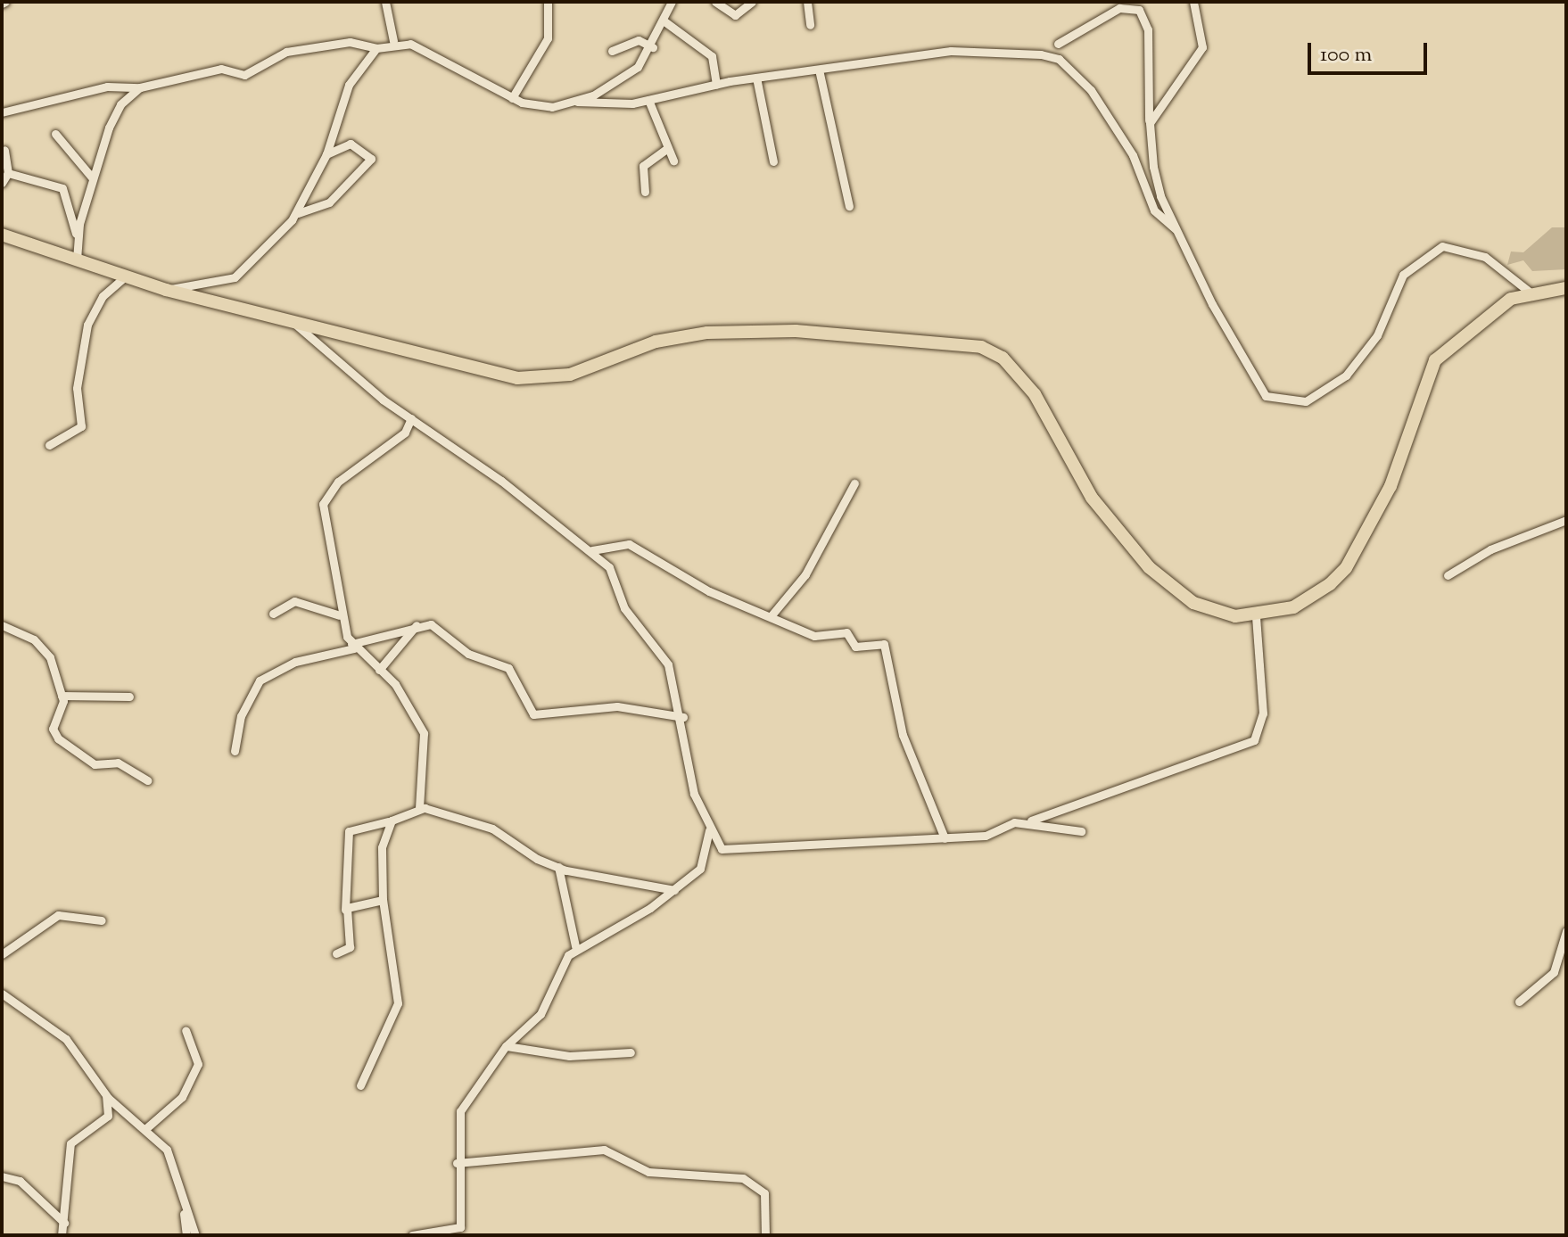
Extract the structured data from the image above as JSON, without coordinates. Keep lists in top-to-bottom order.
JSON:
{
  "scale_bar": "100 m"
}
